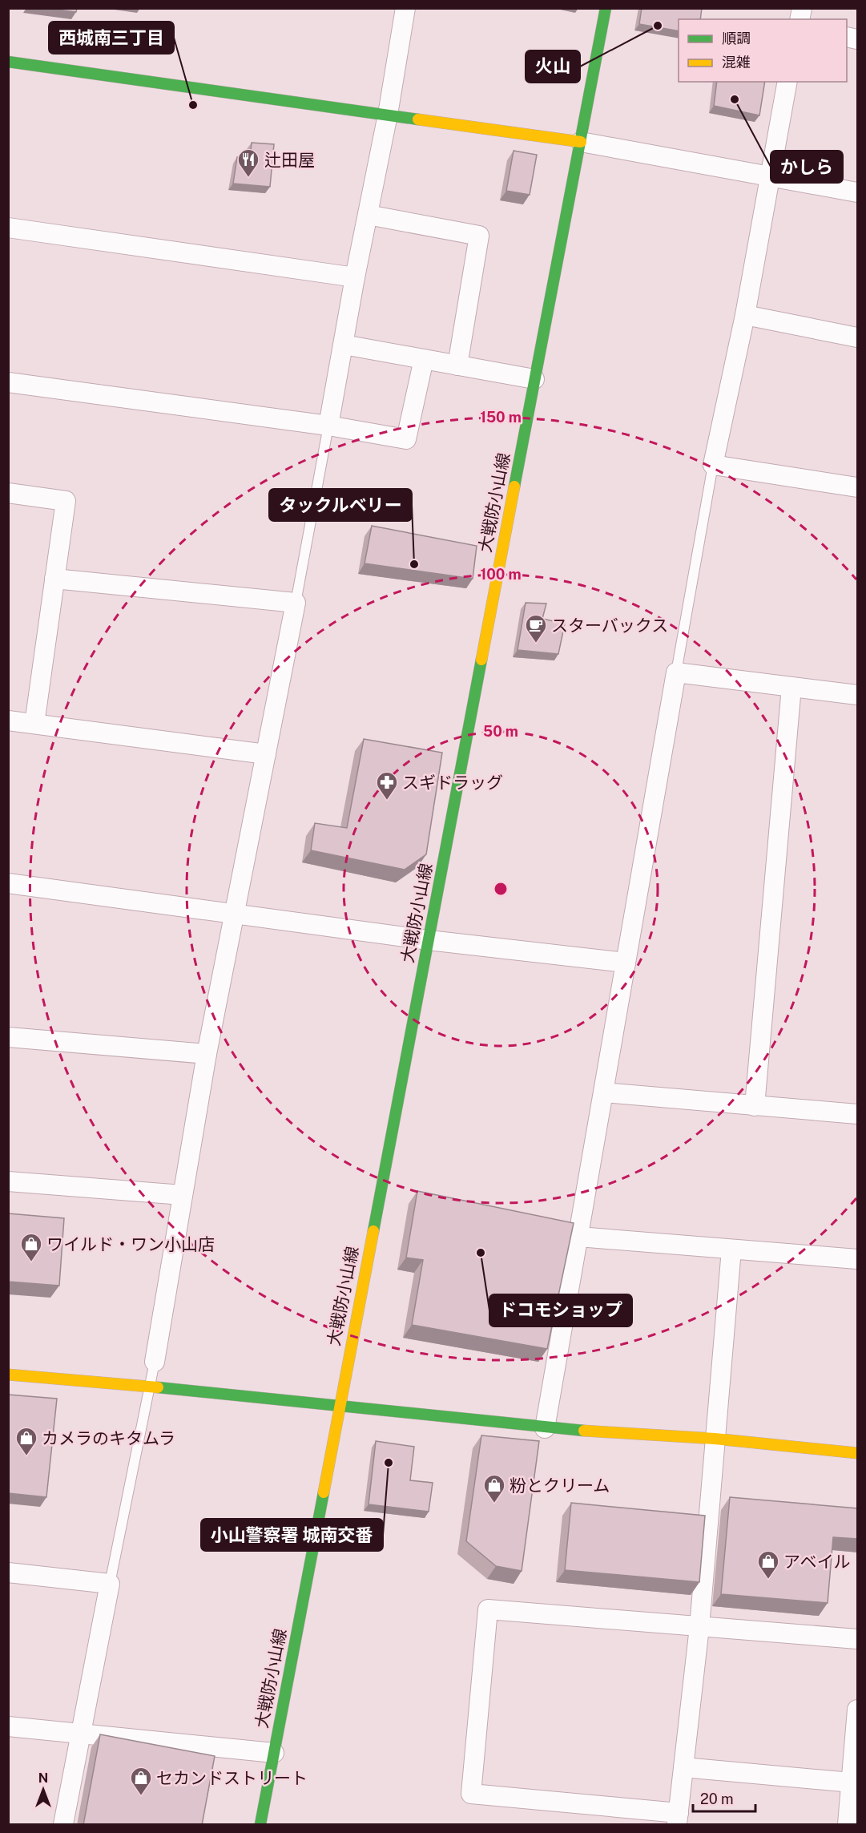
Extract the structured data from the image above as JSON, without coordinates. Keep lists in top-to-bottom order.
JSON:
{
  "streets": {
    "main road": ["大戦防小山線"]
  },
  "places": {
    "other": [
      "火山",
      "かしら",
      "西城南三丁目",
      "タックルベリー",
      "ドコモショップ",
      "小山警察署 城南交番"
    ],
    "restaurant": ["辻田屋"],
    "cafe": ["スターバックス"],
    "pharmacy": ["スギドラッグ"],
    "shop": [
      "ワイルド・ワン小山店",
      "カメラのキタムラ",
      "粉とクリーム",
      "アベイル",
      "セカンドストリート"
    ]
  },
  "legend": ["順調", "混雑"],
  "scale_bar": "20 m",
  "north": "top",
  "rings": ["150 m", "100 m", "50 m"]
}
